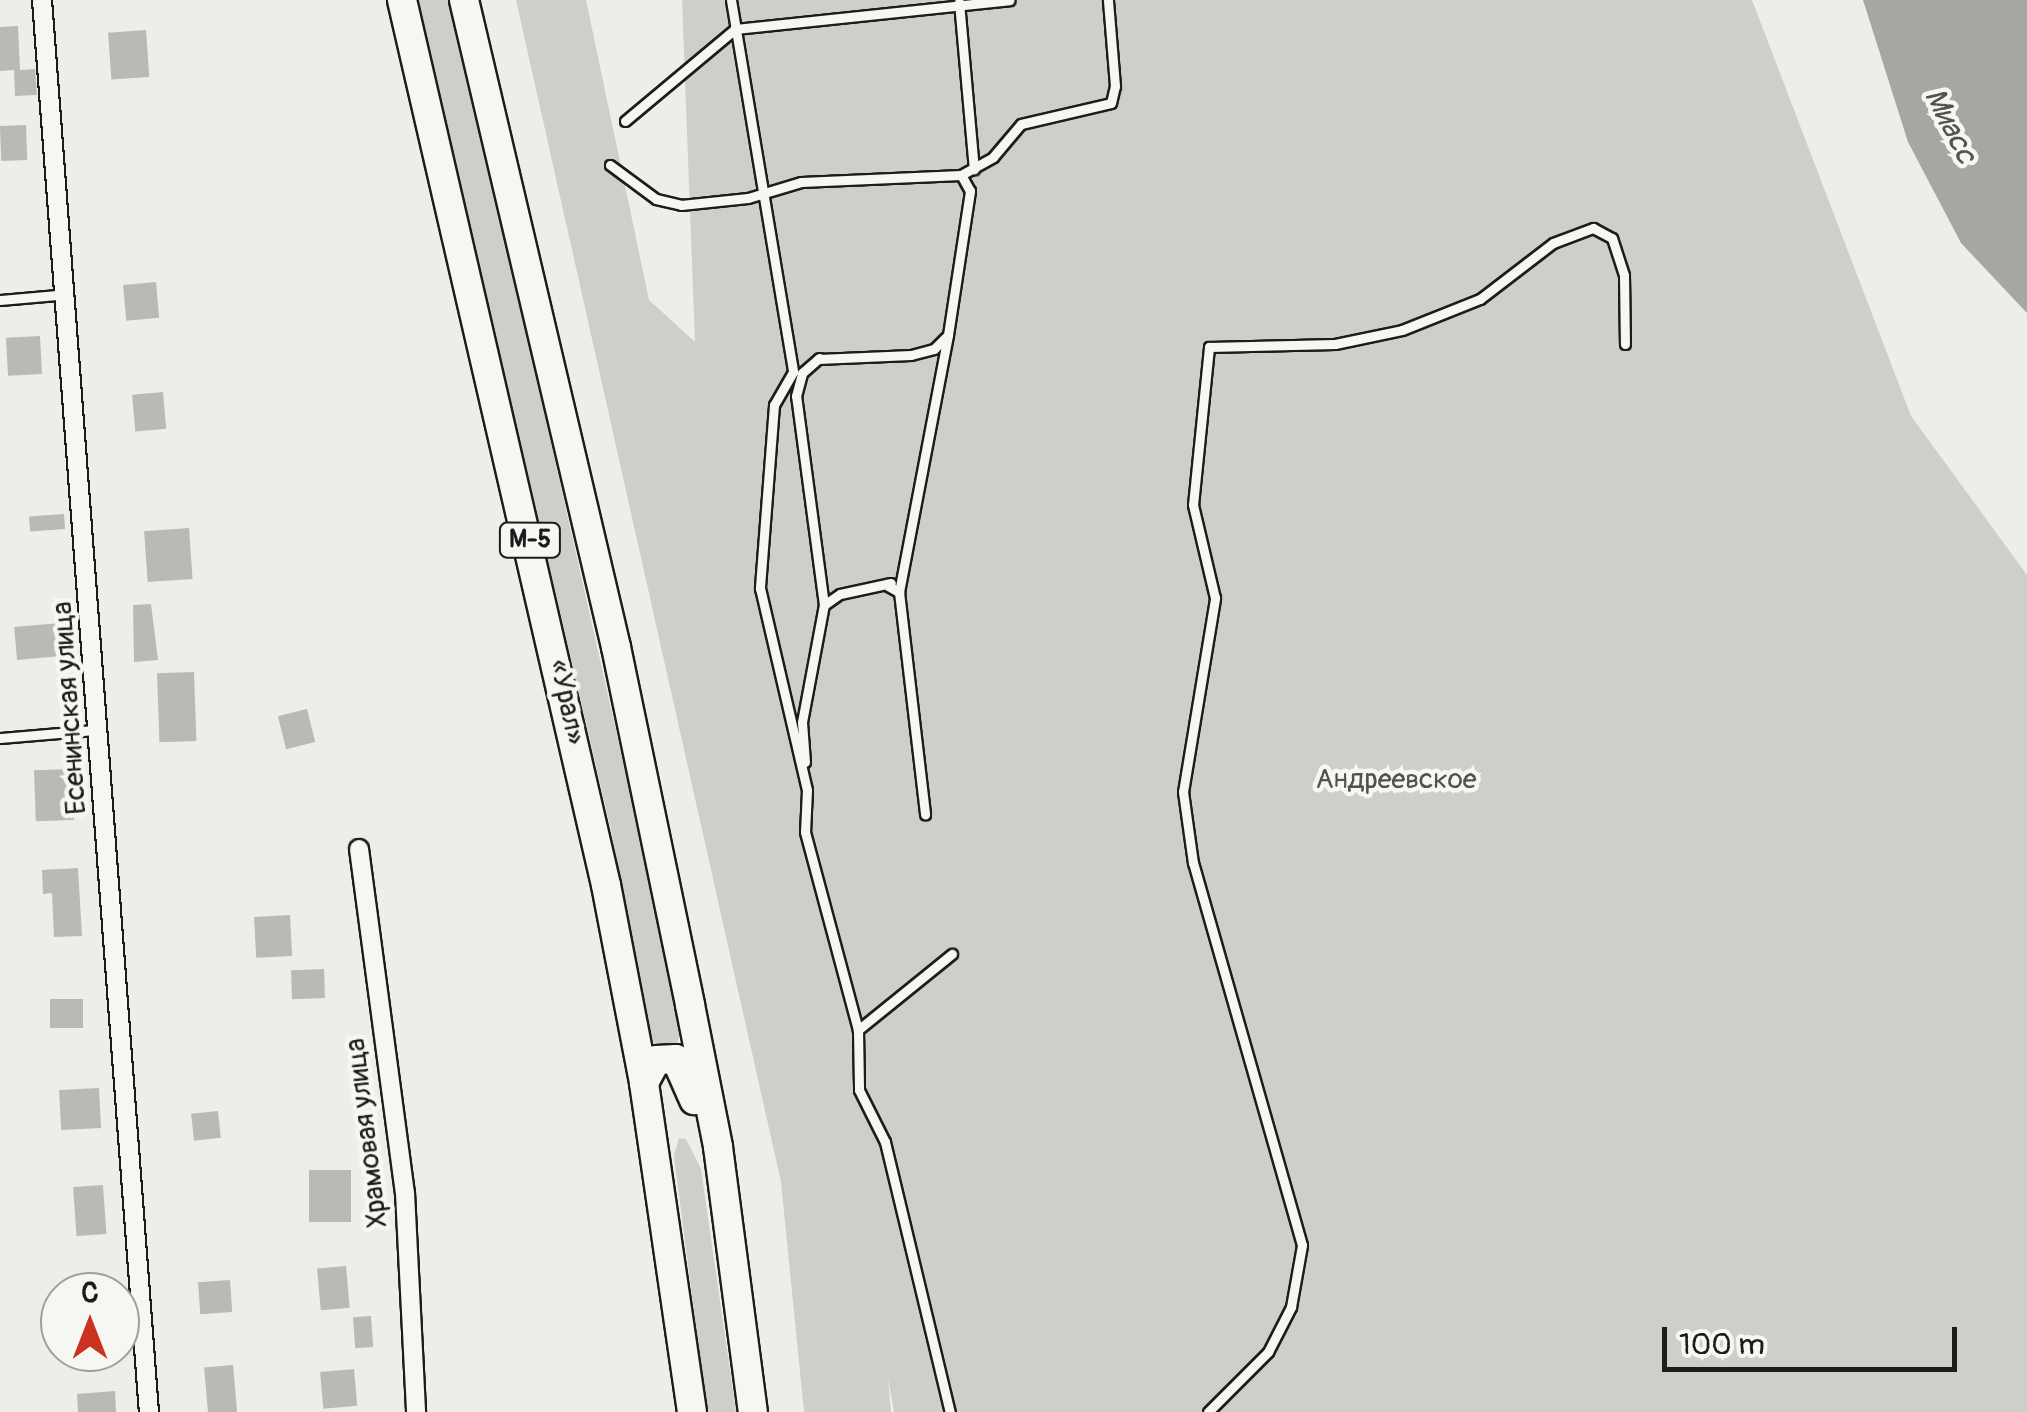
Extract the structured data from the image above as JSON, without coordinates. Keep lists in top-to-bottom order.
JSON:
{
  "streets": {
    "main road": ["М-5", "«Урал»"],
    "street": ["Есенинская улица", "Храмовая улица"]
  },
  "water": ["Миасс"],
  "parks": ["Андреевское"],
  "scale_bar": "100 m",
  "north": "top"
}
